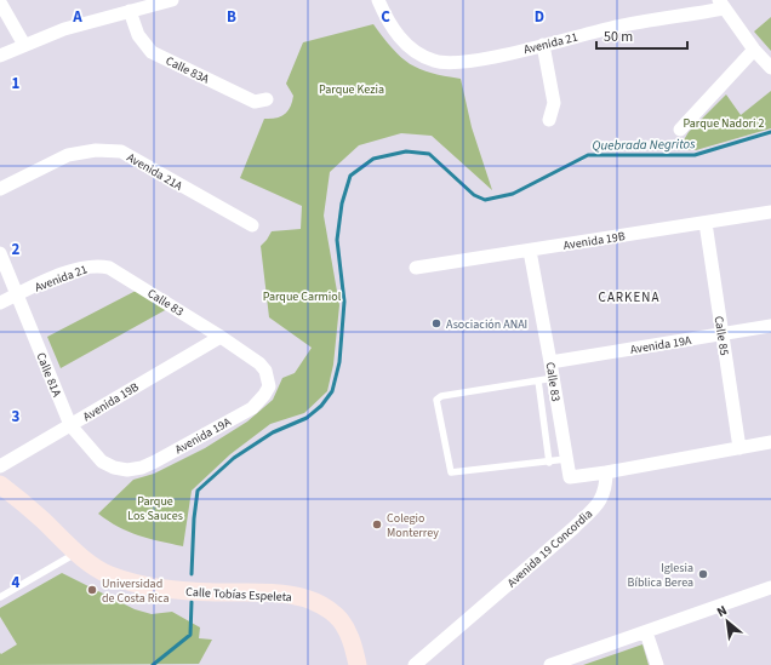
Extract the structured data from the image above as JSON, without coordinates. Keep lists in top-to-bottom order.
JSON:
{
  "streets": {
    "street": [
      "Avenida 21",
      "Calle 83A",
      "Avenida 21A",
      "Avenida 19B",
      "Calle 83",
      "Calle 85",
      "Avenida 19A",
      "Calle 81A",
      "Avenida 19 Concordia",
      "Calle Tobías Espeleta"
    ]
  },
  "crossings": [
    ["Avenida 21", "Calle 83"],
    ["Avenida 21", "Calle 81A"],
    ["Avenida 19B", "Calle 83"],
    ["Avenida 19B", "Calle 85"],
    ["Avenida 19B", "Calle 81A"],
    ["Calle 83", "Avenida 19A"],
    ["Calle 83", "Avenida 19 Concordia"],
    ["Calle 85", "Avenida 19A"],
    ["Avenida 19A", "Calle 81A"]
  ],
  "districts": ["CARKENA"],
  "water": ["Quebrada Negritos"],
  "parks": [
    "Parque Kezia",
    "Parque Nadori 2",
    "Parque Carmiol",
    "Parque Los Sauces"
  ],
  "places": [
    "Asociación ANAI",
    "Colegio Monterrey",
    "Iglesia Bíblica Berea",
    "Universidad de Costa Rica"
  ],
  "scale_bar": "50 m",
  "north": "top left",
  "grid": {
    "columns": [
      "A",
      "B",
      "C",
      "D"
    ],
    "rows": [
      "1",
      "2",
      "3",
      "4"
    ]
  }
}
